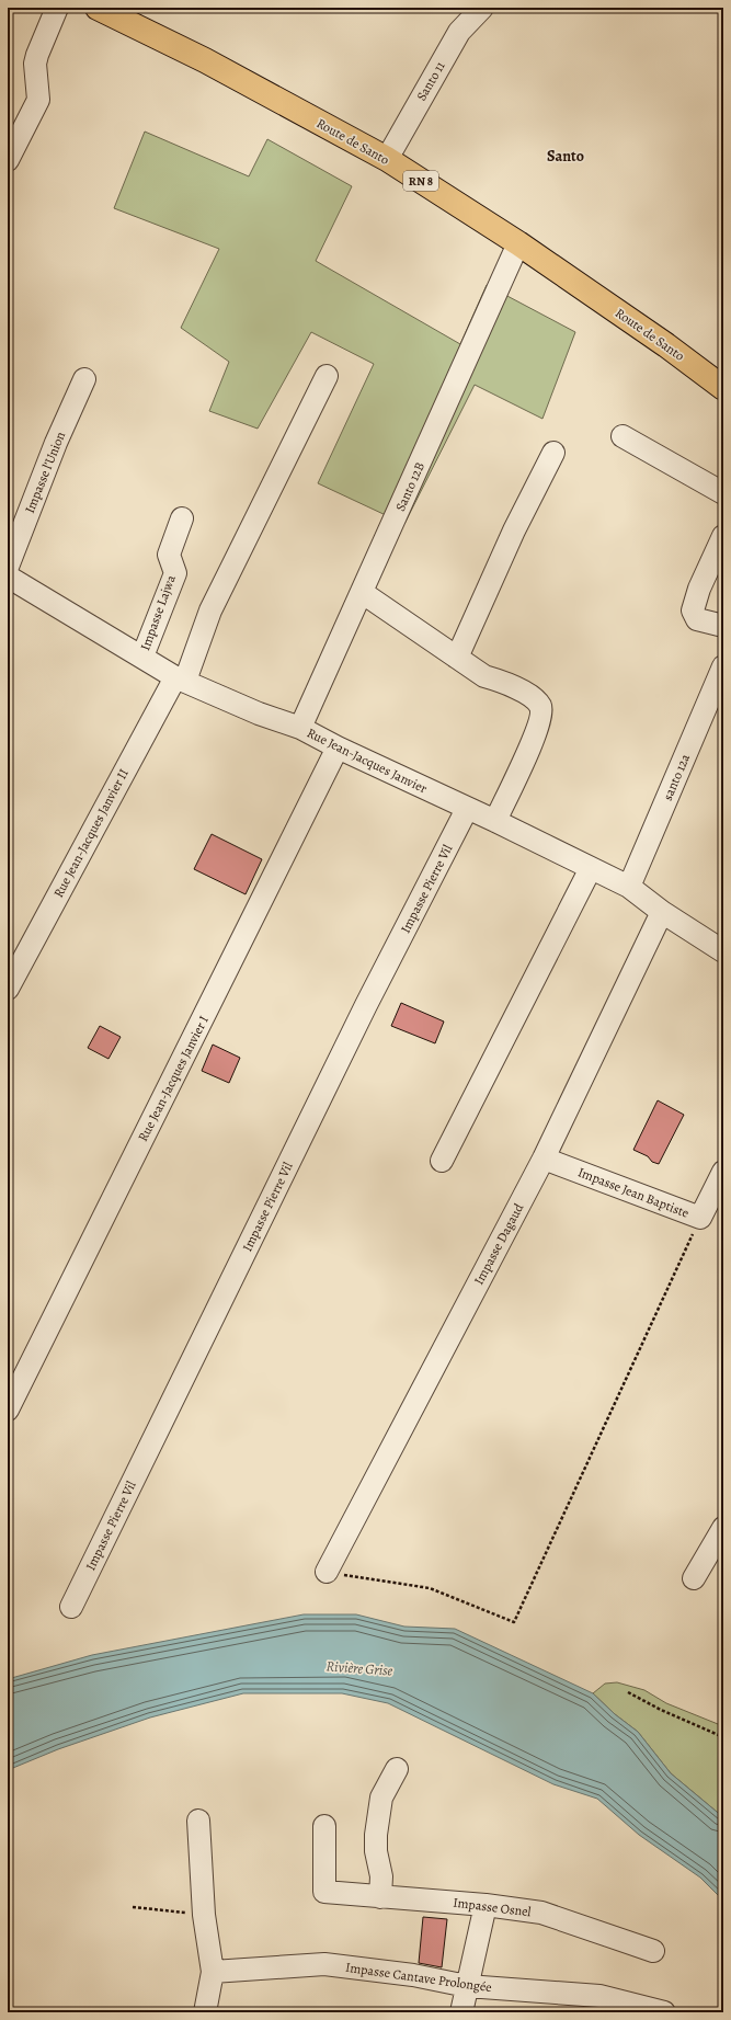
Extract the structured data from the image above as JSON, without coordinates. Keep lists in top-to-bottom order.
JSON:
{
  "streets": {
    "main road": ["Route de Santo", "RN 8"],
    "street": [
      "Santo 11",
      "Impasse l'Union",
      "Santo 12B",
      "Impasse Lajwa",
      "Rue Jean-Jacques Janvier",
      "santo 12a",
      "Rue Jean-Jacques Janvier II",
      "Impasse Pierre Vil",
      "Rue Jean-Jacques Janvier I",
      "Impasse Jean Baptiste",
      "Impasse Dagaud",
      "Impasse Osnel",
      "Impasse Cantave Prolongée"
    ]
  },
  "crossings": [
    ["Santo 11", "Route de Santo"],
    ["Route de Santo", "Santo 12B"],
    ["Santo 12B", "Rue Jean-Jacques Janvier"],
    ["Impasse Lajwa", "Rue Jean-Jacques Janvier"],
    ["Rue Jean-Jacques Janvier", "santo 12a"],
    ["Rue Jean-Jacques Janvier", "Rue Jean-Jacques Janvier II"],
    ["Rue Jean-Jacques Janvier", "Impasse Pierre Vil"],
    ["Rue Jean-Jacques Janvier", "Rue Jean-Jacques Janvier I"],
    ["Rue Jean-Jacques Janvier", "Impasse Dagaud"],
    ["Impasse Jean Baptiste", "Impasse Dagaud"]
  ],
  "districts": ["Santo"],
  "water": ["Rivière Grise"]
}
